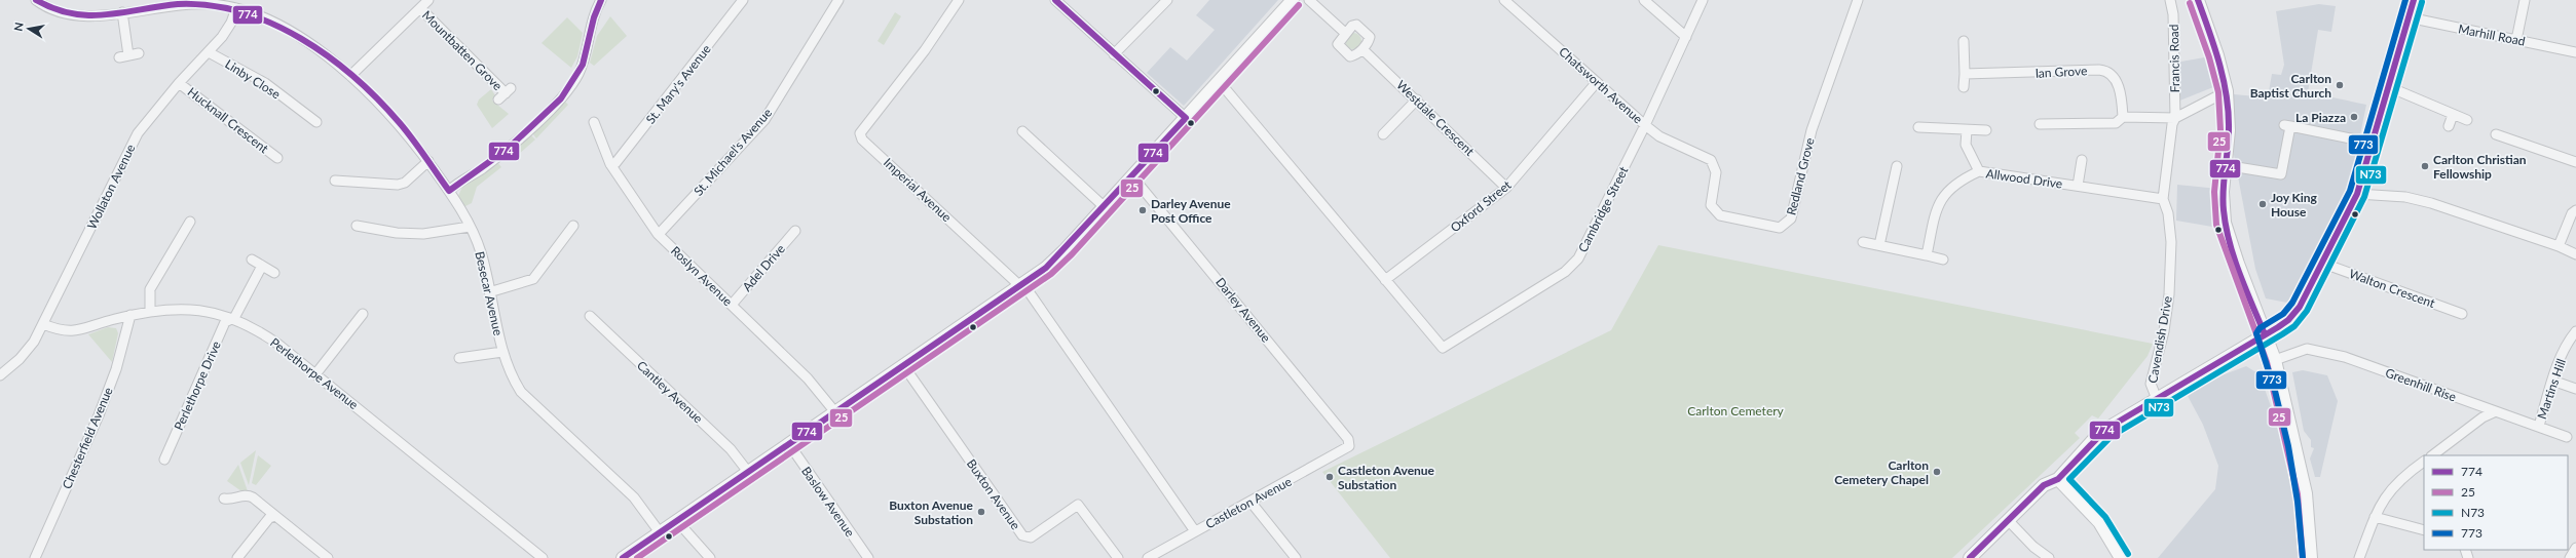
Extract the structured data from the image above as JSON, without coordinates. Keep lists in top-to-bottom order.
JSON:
{
  "streets": {
    "street": [
      "Marhill Road",
      "Mountbatten Grove",
      "Francis Road",
      "Ian Grove",
      "Linby Close",
      "St. Mary's Avenue",
      "Chatsworth Avenue",
      "Westdale Crescent",
      "Hucknall Crescent",
      "St. Michael's Avenue",
      "Redland Grove",
      "Allwood Drive",
      "Wollaton Avenue",
      "Imperial Avenue",
      "Oxford Street",
      "Cambridge Street",
      "Adel Drive",
      "Roslyn Avenue",
      "Walton Crescent",
      "Besecar Avenue",
      "Darley Avenue",
      "Cavendish Drive",
      "Perlethorpe Avenue",
      "Greenhill Rise",
      "Perlethorpe Drive",
      "Martins Hill",
      "Cantley Avenue",
      "Chesterfield Avenue",
      "Buxton Avenue",
      "Baslow Avenue",
      "Castleton Avenue"
    ]
  },
  "crossings": [
    ["Francis Road", "Cavendish Drive"],
    ["Linby Close", "Wollaton Avenue"],
    ["St. Mary's Avenue", "Roslyn Avenue"],
    ["Chatsworth Avenue", "Redland Grove"],
    ["Chatsworth Avenue", "Oxford Street"],
    ["Chatsworth Avenue", "Cambridge Street"],
    ["Westdale Crescent", "Oxford Street"],
    ["Hucknall Crescent", "Wollaton Avenue"],
    ["St. Michael's Avenue", "Roslyn Avenue"],
    ["Allwood Drive", "Cavendish Drive"],
    ["Wollaton Avenue", "Besecar Avenue"],
    ["Wollaton Avenue", "Perlethorpe Avenue"],
    ["Imperial Avenue", "Castleton Avenue"],
    ["Oxford Street", "Cambridge Street"],
    ["Adel Drive", "Roslyn Avenue"],
    ["Darley Avenue", "Castleton Avenue"],
    ["Perlethorpe Avenue", "Perlethorpe Drive"],
    ["Perlethorpe Avenue", "Chesterfield Avenue"],
    ["Greenhill Rise", "Martins Hill"]
  ],
  "parks": ["Carlton Cemetery"],
  "places": [
    "Carlton Baptist Church",
    "La Piazza",
    "Carlton Christian Fellowship",
    "Joy King House",
    "Darley Avenue Post Office",
    "Carlton Cemetery Chapel",
    "Castleton Avenue Substation",
    "Buxton Avenue Substation"
  ],
  "lines": [
    "transit line 774",
    "transit line 773",
    "transit line N73",
    "transit line 25"
  ],
  "legend": [
    "774",
    "25",
    "N73",
    "773"
  ],
  "north": "left"
}
